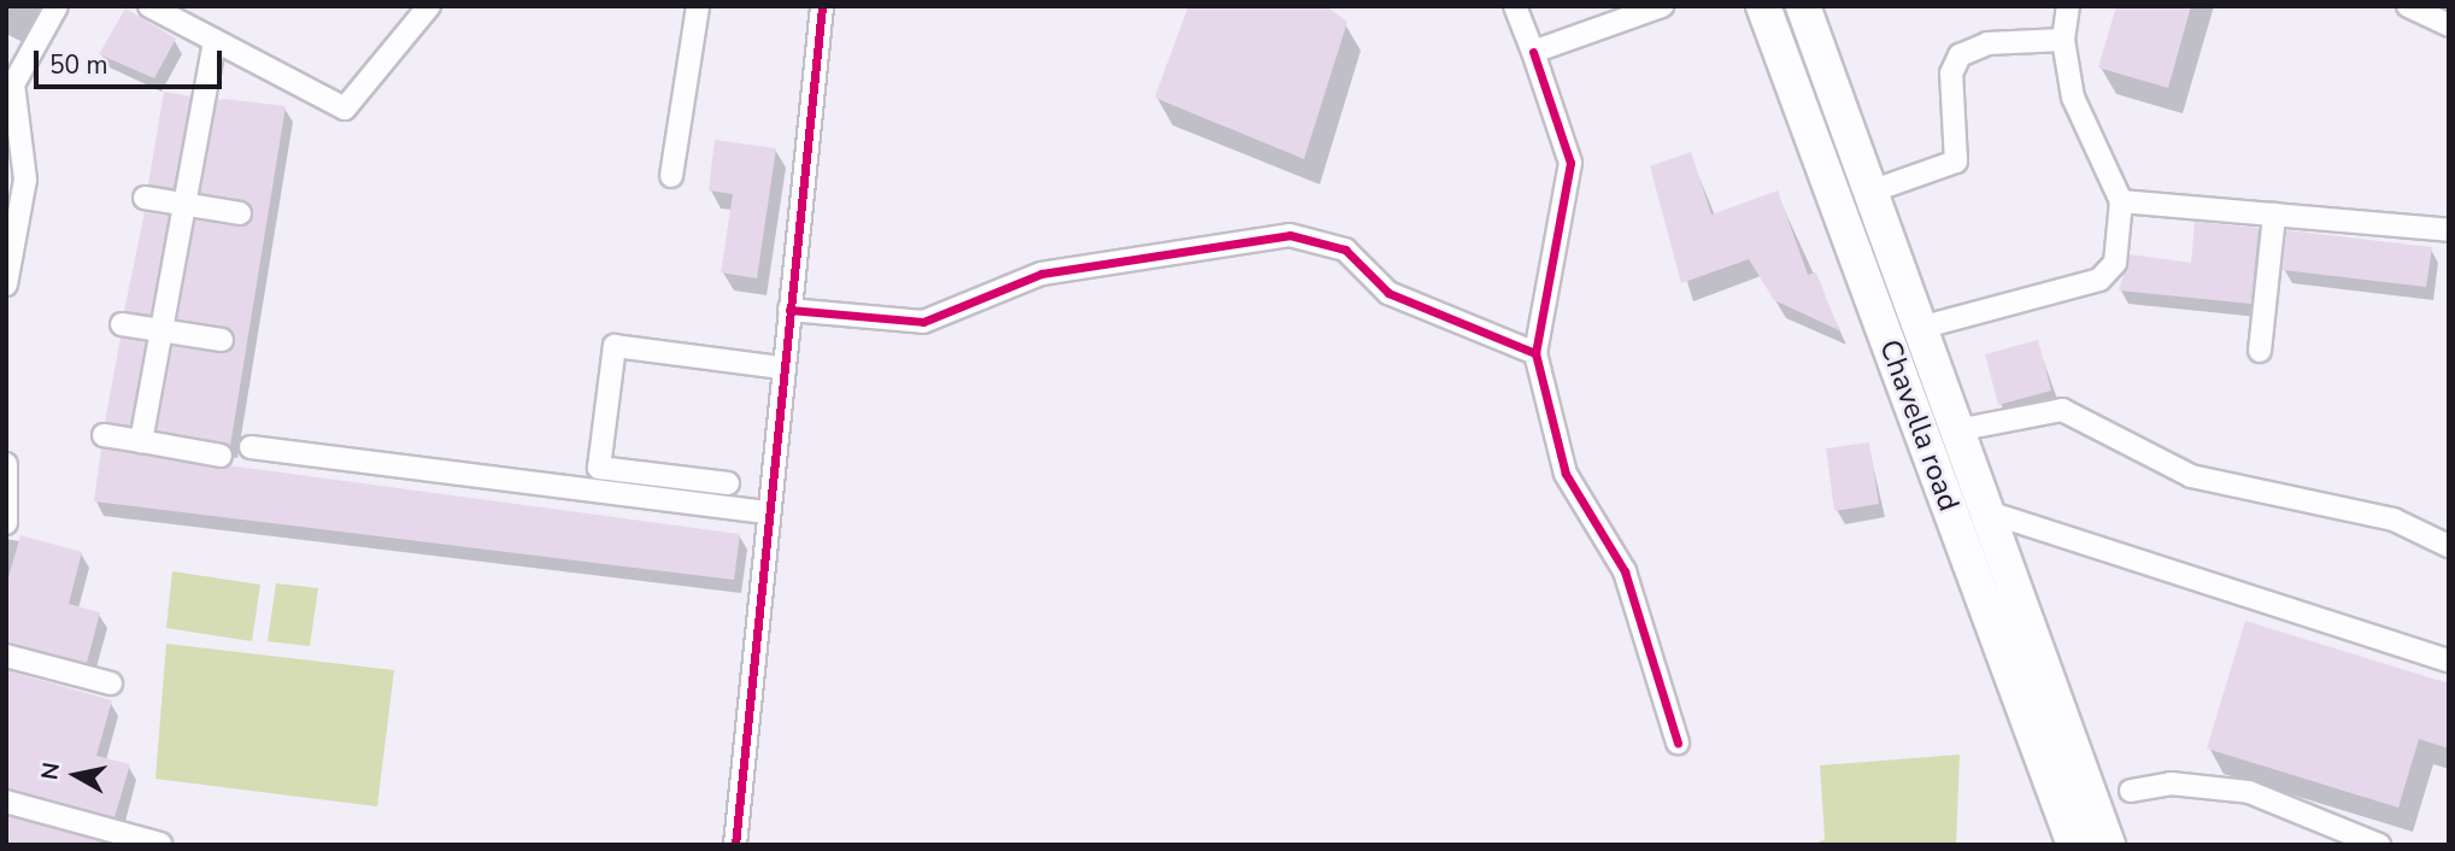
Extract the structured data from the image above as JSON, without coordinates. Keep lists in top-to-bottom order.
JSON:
{
  "streets": {
    "highway": ["Chavella road"]
  },
  "scale_bar": "50 m",
  "north": "left"
}
